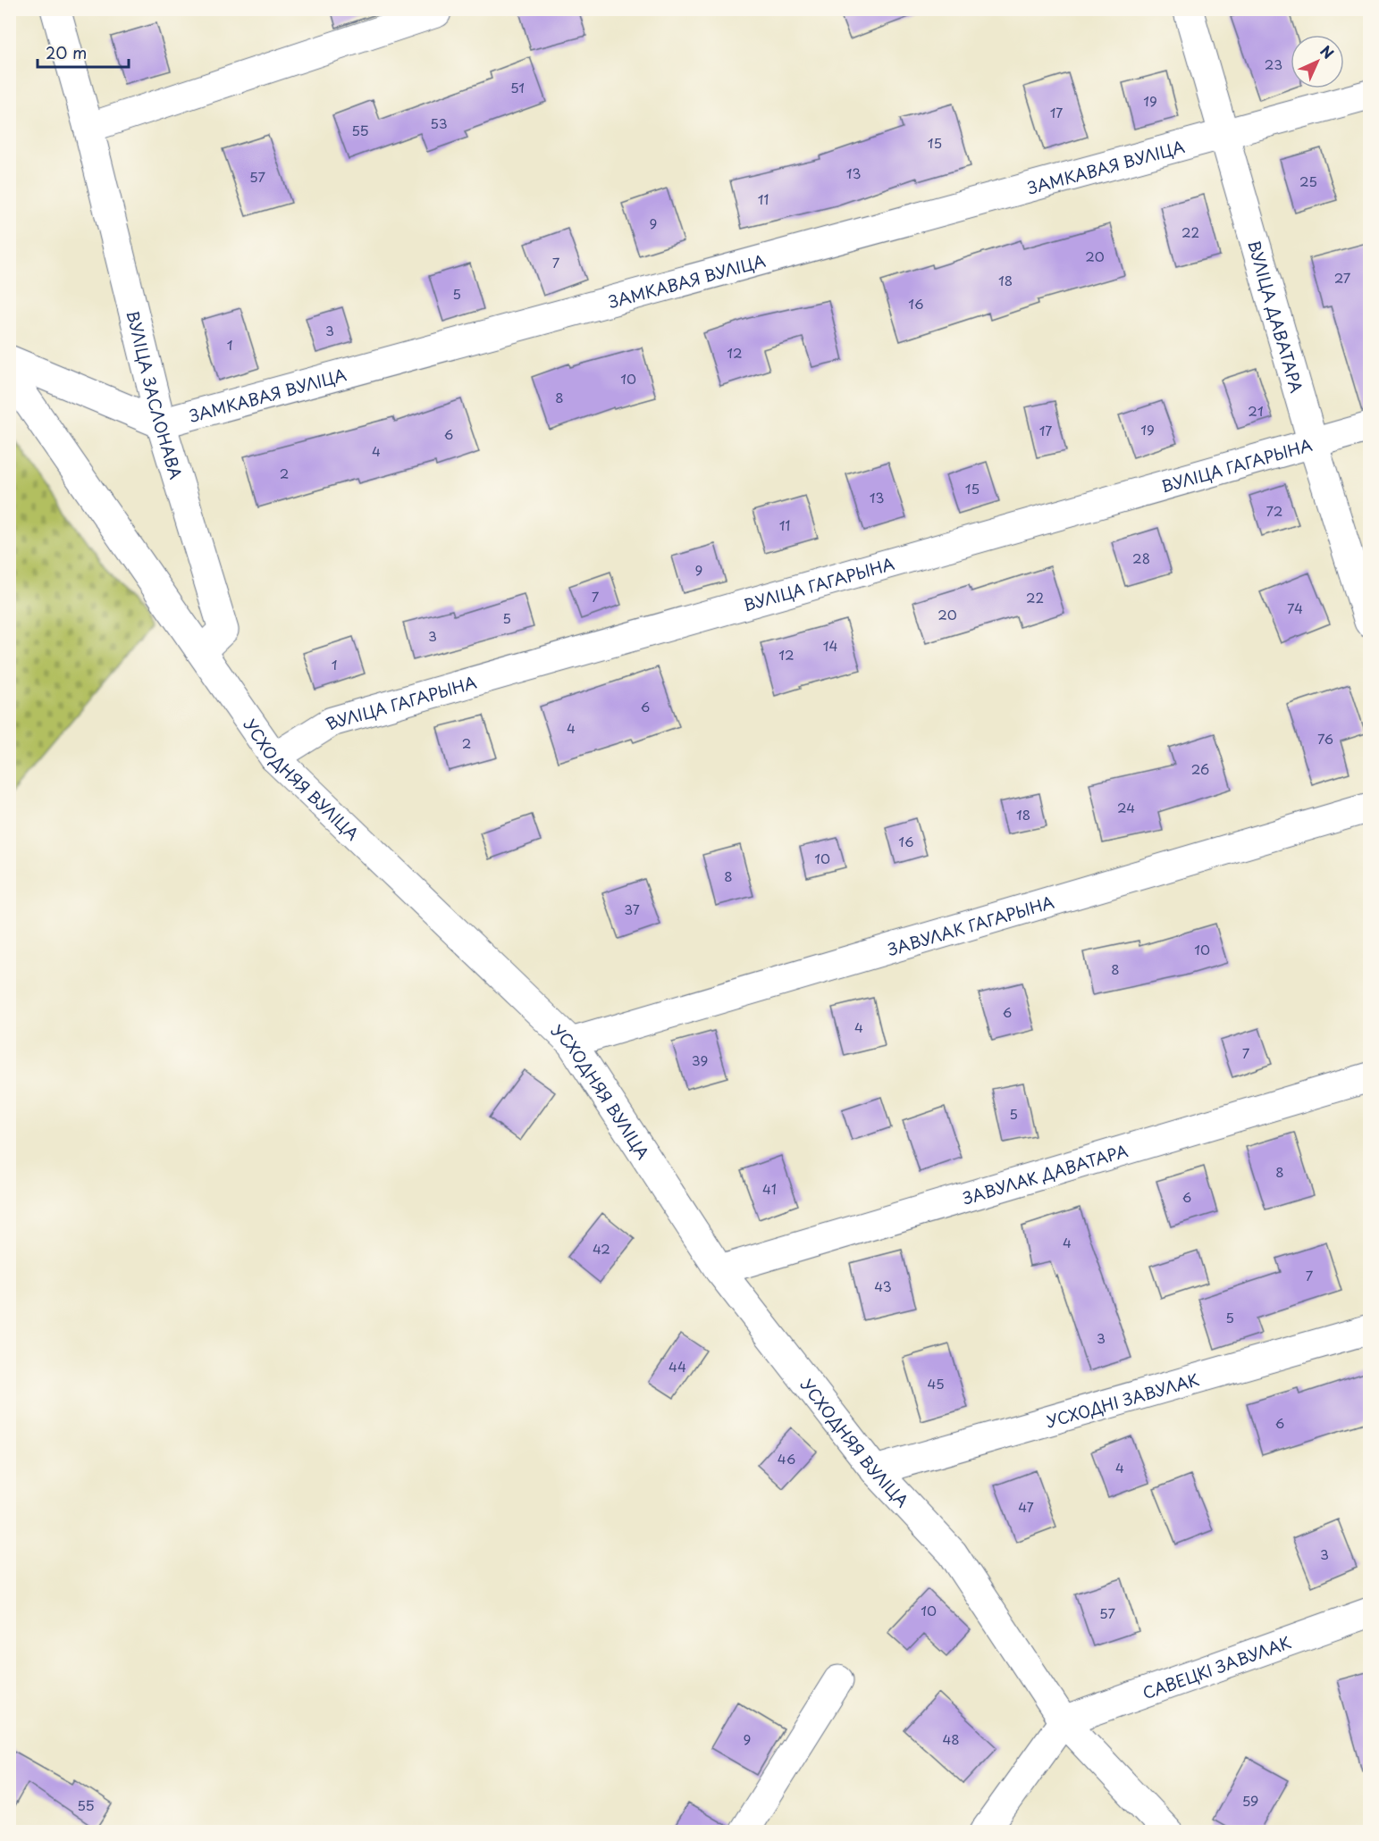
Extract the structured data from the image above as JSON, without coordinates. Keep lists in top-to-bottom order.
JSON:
{
  "streets": {
    "street": [
      "ЗАМКАВАЯ ВУЛІЦА",
      "ВУЛІЦА ДАВАТАРА",
      "ВУЛІЦА ЗАСЛОНАВА",
      "ВУЛІЦА ГАГАРЫНА",
      "УСХОДНЯЯ ВУЛІЦА",
      "ЗАВУЛАК ГАГАРЫНА",
      "ЗАВУЛАК ДАВАТАРА",
      "УСХОДНІ ЗАВУЛАК",
      "САВЕЦКІ ЗАВУЛАК"
    ]
  },
  "crossings": [
    ["ЗАМКАВАЯ ВУЛІЦА", "ВУЛІЦА ДАВАТАРА"],
    ["ЗАМКАВАЯ ВУЛІЦА", "ВУЛІЦА ЗАСЛОНАВА"],
    ["ВУЛІЦА ДАВАТАРА", "ВУЛІЦА ГАГАРЫНА"],
    ["ВУЛІЦА ЗАСЛОНАВА", "УСХОДНЯЯ ВУЛІЦА"],
    ["ВУЛІЦА ГАГАРЫНА", "УСХОДНЯЯ ВУЛІЦА"],
    ["УСХОДНЯЯ ВУЛІЦА", "ЗАВУЛАК ГАГАРЫНА"],
    ["УСХОДНЯЯ ВУЛІЦА", "ЗАВУЛАК ДАВАТАРА"],
    ["УСХОДНЯЯ ВУЛІЦА", "УСХОДНІ ЗАВУЛАК"],
    ["УСХОДНЯЯ ВУЛІЦА", "САВЕЦКІ ЗАВУЛАК"]
  ],
  "house_numbers": [
    "23",
    "51",
    "19",
    "17",
    "53",
    "55",
    "15",
    "13",
    "57",
    "25",
    "11",
    "9",
    "22",
    "20",
    "7",
    "27",
    "18",
    "5",
    "16",
    "3",
    "1",
    "12",
    "10",
    "8",
    "21",
    "19",
    "17",
    "6",
    "4",
    "2",
    "15",
    "13",
    "72",
    "11",
    "28",
    "9",
    "7",
    "22",
    "74",
    "20",
    "5",
    "3",
    "14",
    "12",
    "1",
    "6",
    "4",
    "76",
    "2",
    "26",
    "24",
    "18",
    "16",
    "10",
    "8",
    "37",
    "10",
    "8",
    "6",
    "4",
    "7",
    "39",
    "5",
    "8",
    "41",
    "6",
    "4",
    "42",
    "7",
    "43",
    "5",
    "3",
    "44",
    "45",
    "6",
    "46",
    "4",
    "47",
    "3",
    "10",
    "57",
    "9",
    "48",
    "59",
    "55"
  ],
  "scale_bar": "20 m",
  "north": "top right"
}
